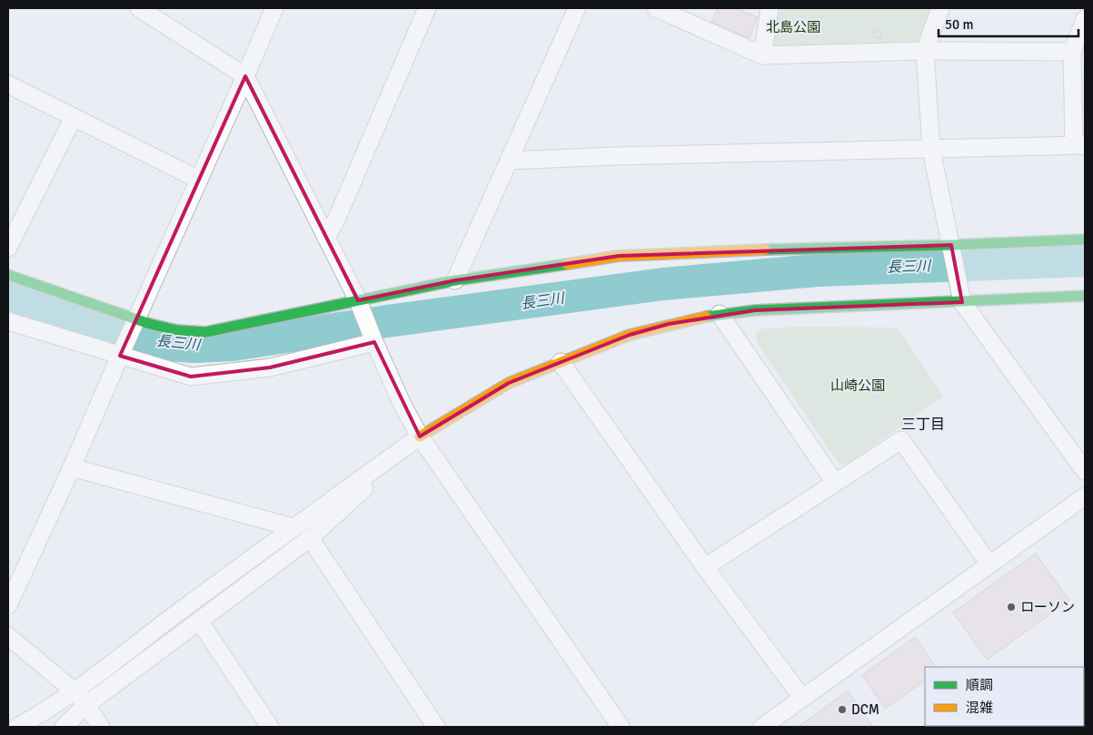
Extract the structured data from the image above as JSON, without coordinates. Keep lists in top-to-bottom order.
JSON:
{
  "districts": ["三丁目"],
  "water": ["長三川"],
  "parks": ["北島公園", "山崎公園"],
  "places": ["ローソン", "DCM"],
  "legend": ["順調", "混雑"],
  "scale_bar": "50 m"
}
